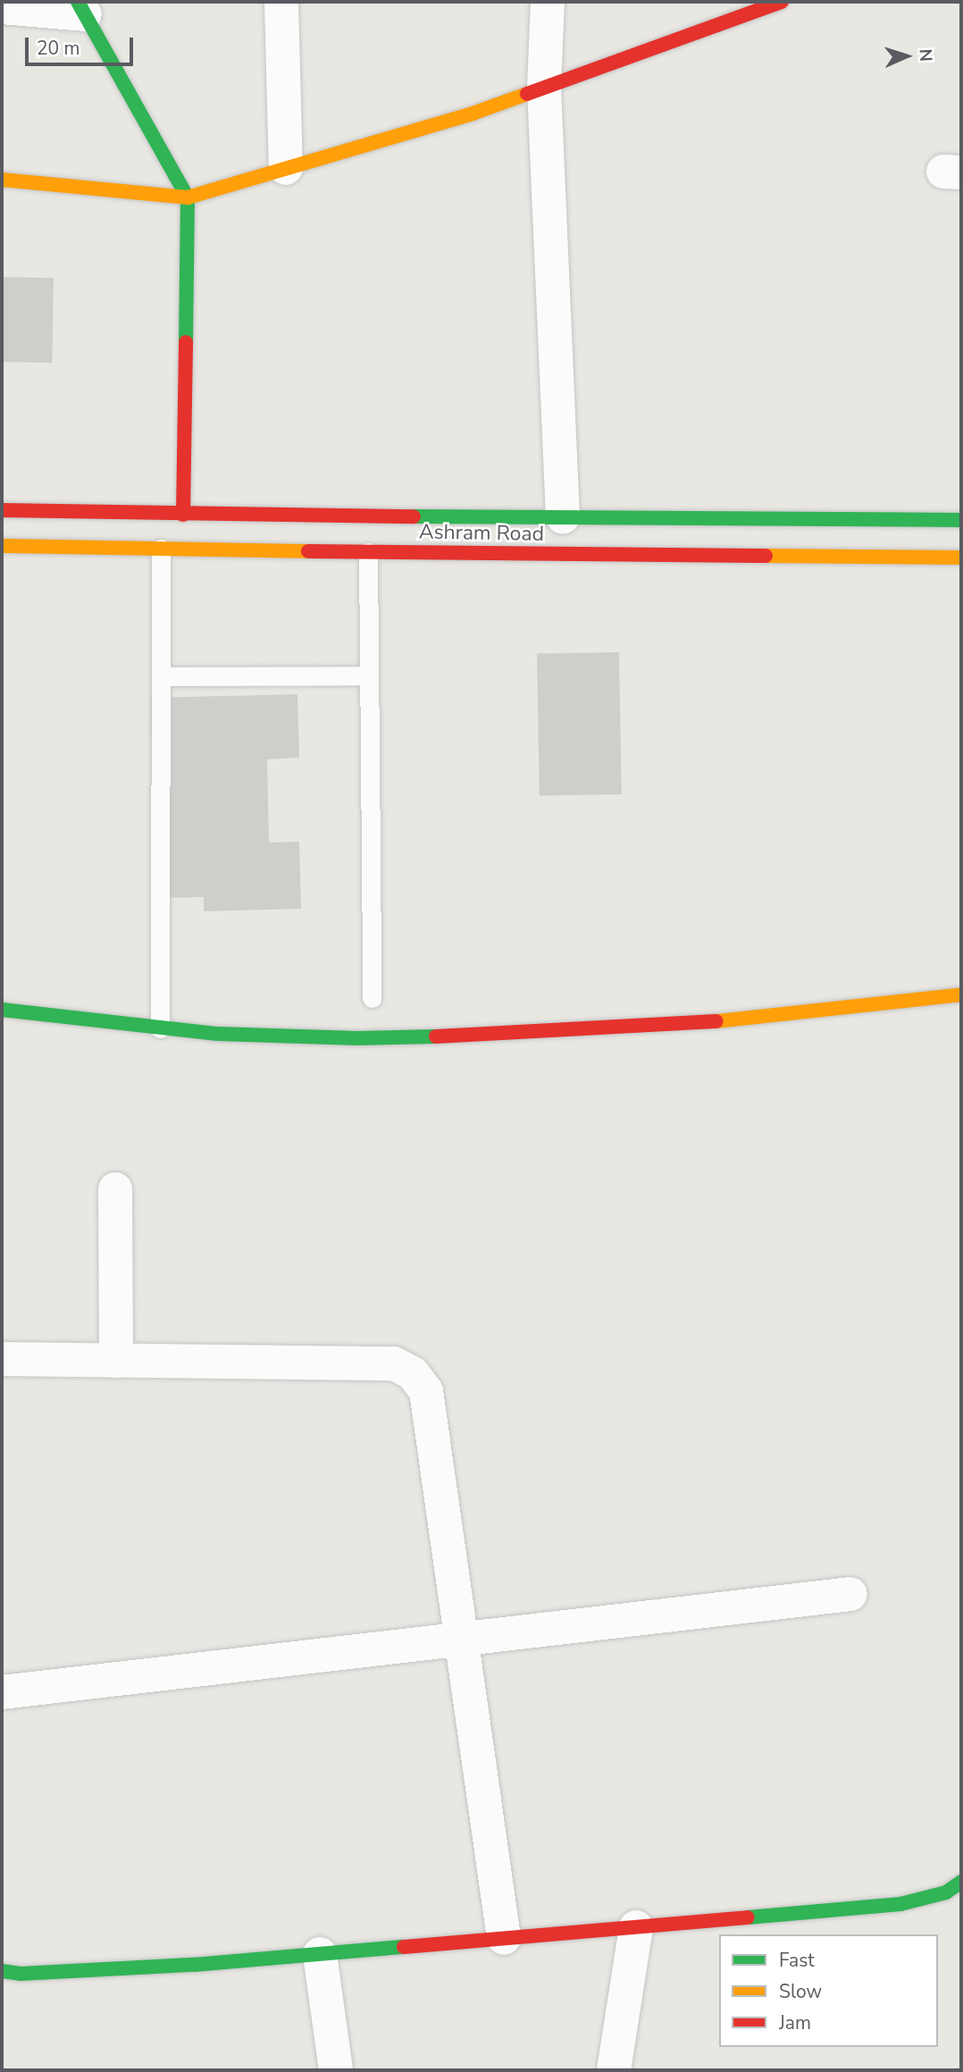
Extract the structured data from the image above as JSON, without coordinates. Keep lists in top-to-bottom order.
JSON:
{
  "streets": {
    "main road": ["Ashram Road"]
  },
  "legend": ["Fast", "Slow", "Jam"],
  "scale_bar": "20 m",
  "north": "right"
}
